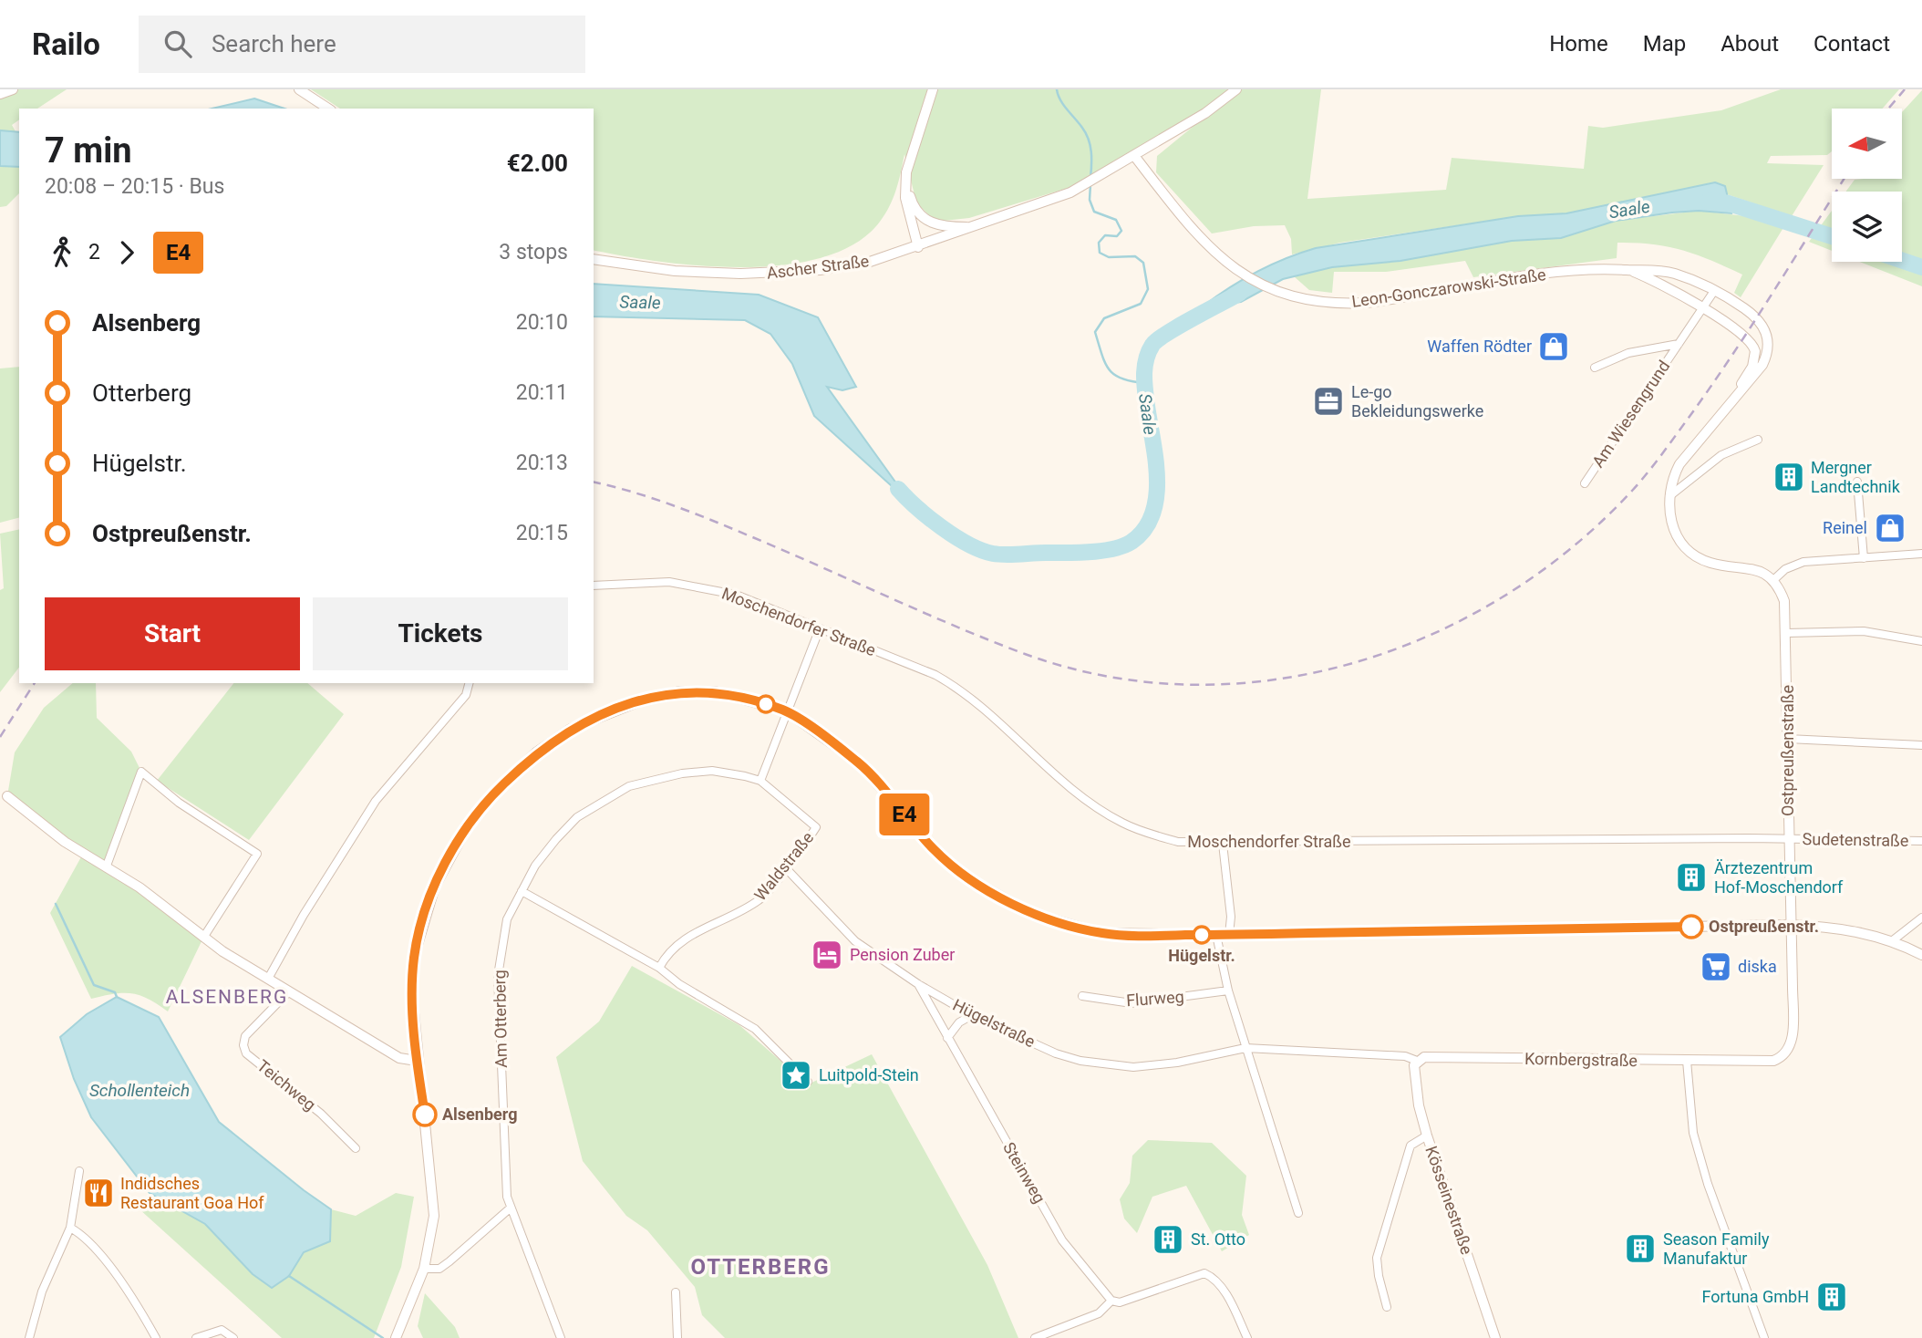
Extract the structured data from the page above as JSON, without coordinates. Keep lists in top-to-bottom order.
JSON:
{
  "streets": {
    "street": [
      "Ascher Straße",
      "Leon-Gonczarowski-Straße",
      "Am Wiesengrund",
      "Moschendorfer Straße",
      "Ostpreußenstraße",
      "Sudetenstraße",
      "Waldstraße",
      "Flurweg",
      "Am Otterberg",
      "Hügelstraße",
      "Kornbergstraße",
      "Teichweg",
      "Steinweg",
      "Kösseinestraße"
    ]
  },
  "crossings": [
    ["Ascher Straße", "Leon-Gonczarowski-Straße"],
    ["Leon-Gonczarowski-Straße", "Am Wiesengrund"],
    ["Moschendorfer Straße", "Ostpreußenstraße"],
    ["Moschendorfer Straße", "Sudetenstraße"],
    ["Ostpreußenstraße", "Sudetenstraße"],
    ["Ostpreußenstraße", "Kornbergstraße"],
    ["Waldstraße", "Am Otterberg"],
    ["Waldstraße", "Hügelstraße"],
    ["Hügelstraße", "Kornbergstraße"],
    ["Hügelstraße", "Steinweg"],
    ["Kornbergstraße", "Kösseinestraße"]
  ],
  "districts": ["ALSENBERG", "OTTERBERG"],
  "water": ["Saale", "Schollenteich"],
  "places": {
    "shop": ["Waffen Rödter", "Reinel"],
    "office": ["Le-go Bekleidungswerke"],
    "building": [
      "Mergner Landtechnik",
      "Ärztezentrum Hof-Moschendorf",
      "St. Otto",
      "Season Family Manufaktur",
      "Fortuna GmbH"
    ],
    "other": ["Ostpreußenstr.", "Hügelstr.", "Alsenberg"],
    "hotel": ["Pension Zuber"],
    "supermarket": ["diska"],
    "place": ["Luitpold-Stein"],
    "restaurant": ["Indidsches Restaurant Goa Hof"]
  },
  "lines": ["bus line E4"],
  "north": "left",
  "page": {
    "header": "Railo",
    "search": "Search here",
    "nav": [
      "Home",
      "Map",
      "About",
      "Contact"
    ],
    "on_map": "E4",
    "heading": ["7 min", "20:08 – 20:15 · Bus", "€2.00"],
    "legs": ["2", "E4", "3 stops"],
    "list": [
      {
        "name": "Alsenberg",
        "value": "20:10"
      },
      {
        "name": "Otterberg",
        "value": "20:11"
      },
      {
        "name": "Hügelstr.",
        "value": "20:13"
      },
      {
        "name": "Ostpreußenstr.",
        "value": "20:15"
      }
    ],
    "buttons": ["Start", "Tickets"]
  }
}
